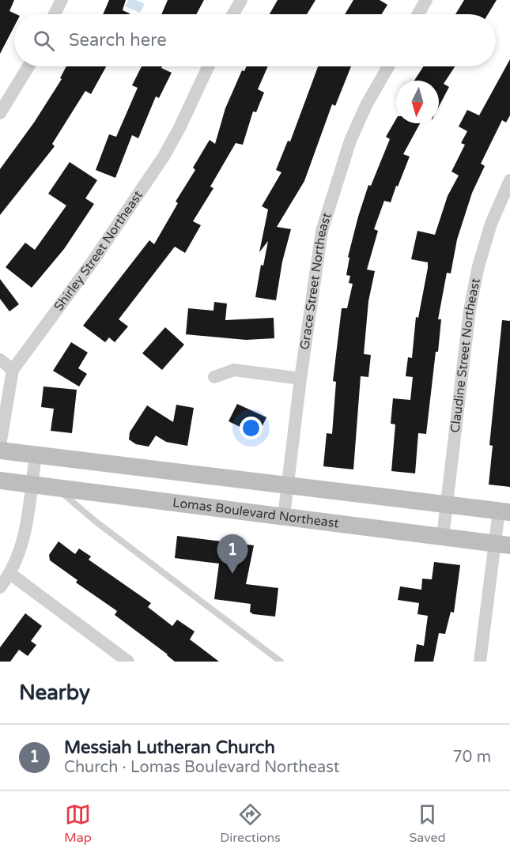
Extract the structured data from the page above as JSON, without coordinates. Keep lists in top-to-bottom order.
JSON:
{
  "streets": {
    "main road": ["Lomas Boulevard Northeast"],
    "street": ["Shirley Street Northeast", "Grace Street Northeast", "Claudine Street Northeast"]
  },
  "crossings": [
    ["Grace Street Northeast", "Lomas Boulevard Northeast"],
    ["Claudine Street Northeast", "Lomas Boulevard Northeast"]
  ],
  "north": "bottom",
  "page": {
    "search": "Search here",
    "pins": "1",
    "heading": "Nearby",
    "list": [
      {
        "mark": "1",
        "name": "Messiah Lutheran Church",
        "note": "Church · Lomas Boulevard Northeast",
        "value": "70 m"
      }
    ],
    "nav": ["Map", "Directions", "Saved"]
  }
}
